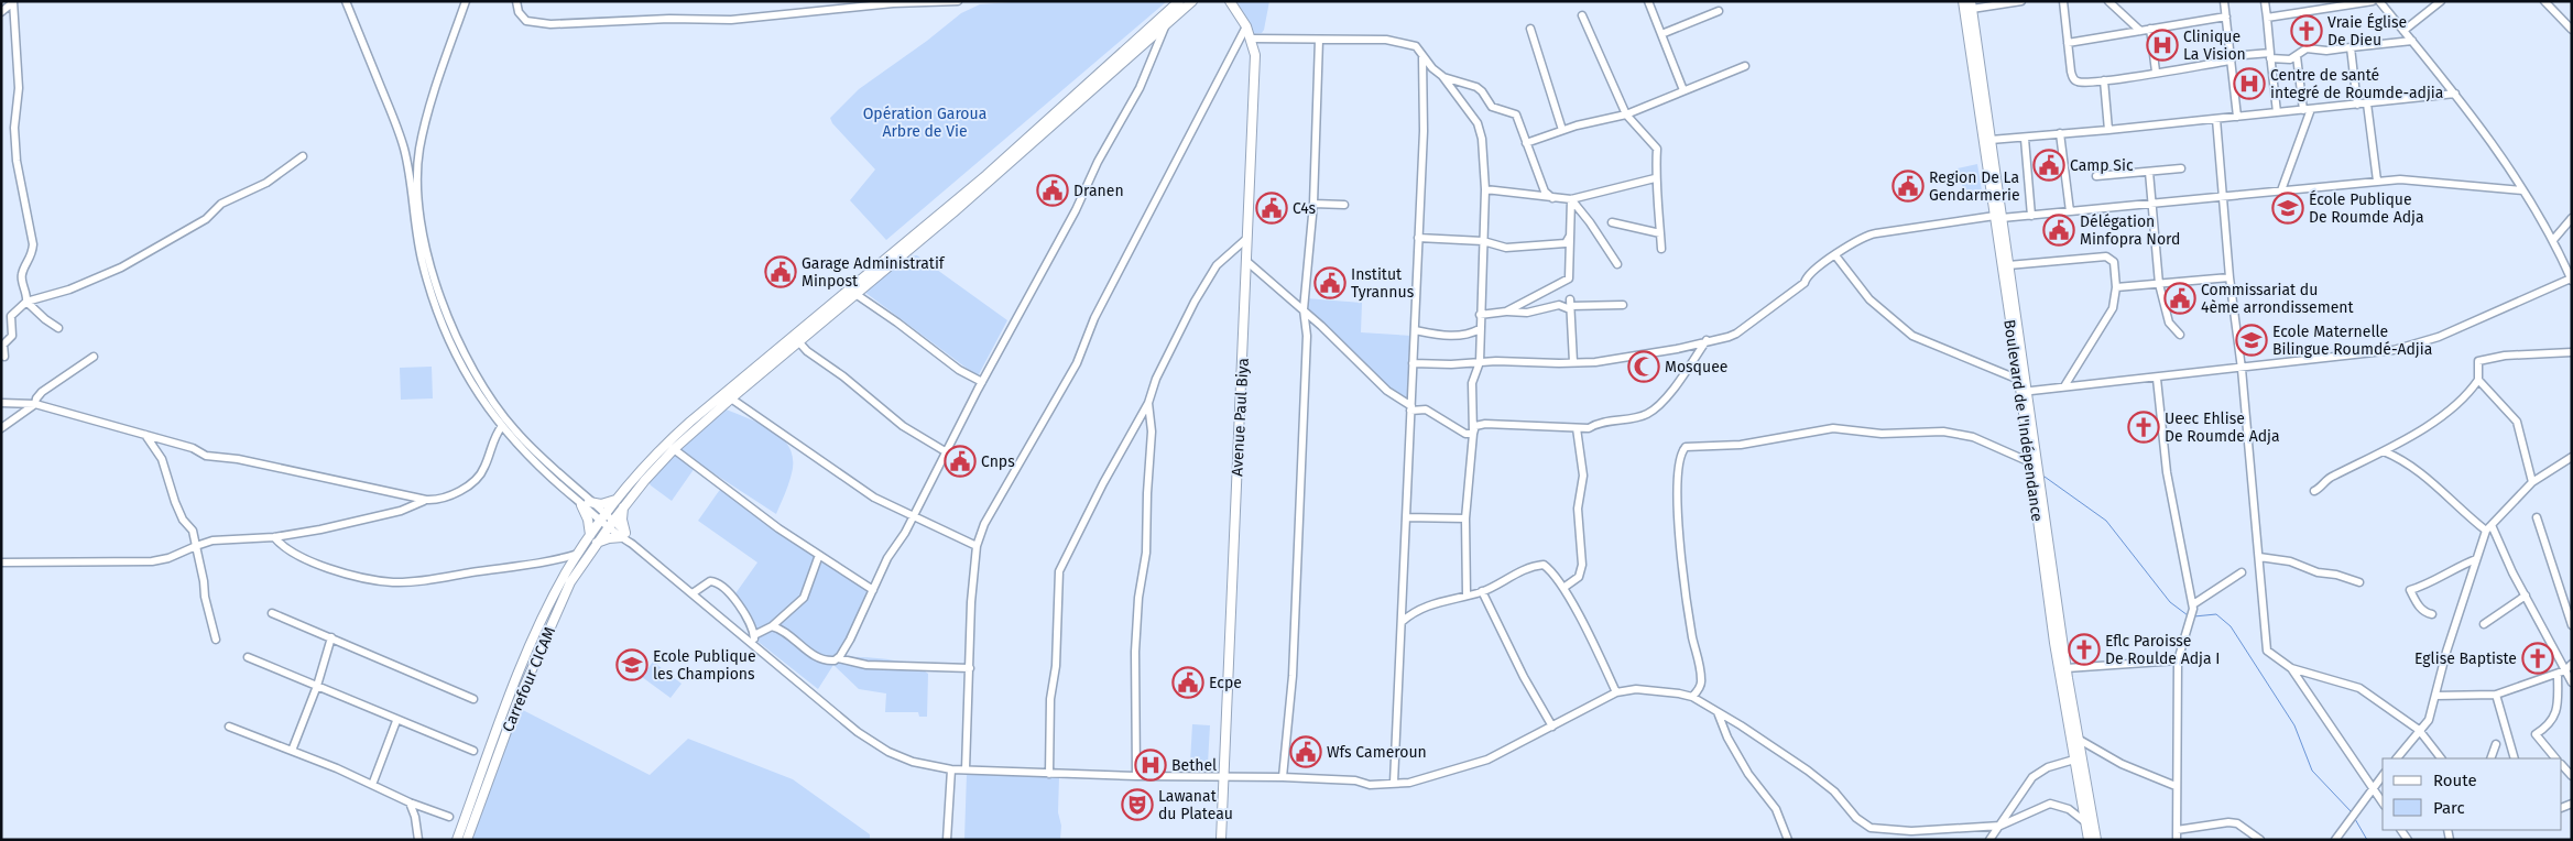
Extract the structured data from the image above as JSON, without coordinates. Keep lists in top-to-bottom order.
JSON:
{
  "streets": {
    "main road": ["Avenue Paul Biya", "Boulevard de l'Indépendance", "Carrefour CICAM"]
  },
  "parks": ["Opération Garoua Arbre de Vie"],
  "places": {
    "church": [
      "Vraie Église De Dieu",
      "Ueec Ehlise De Roumde Adja",
      "Eflc Paroisse De Roulde Adja I",
      "Eglise Baptiste"
    ],
    "hospital": ["Clinique La Vision", "Centre de santé integré de Roumde-adjia", "Bethel"],
    "public building": [
      "Camp Sic",
      "Region De La Gendarmerie",
      "Dranen",
      "C4s",
      "Délégation Minfopra Nord",
      "Garage Administratif Minpost",
      "Institut Tyrannus",
      "Commissariat du 4ème arrondissement",
      "Cnps",
      "Ecpe",
      "Wfs Cameroun"
    ],
    "school or university": ["École Publique De Roumde Adja", "Ecole Maternelle Bilingue Roumdé-Adjia", "Ecole Publique les Champions"],
    "mosque": ["Mosquee"],
    "theatre": ["Lawanat du Plateau"]
  },
  "legend": ["Route", "Parc"]
}
